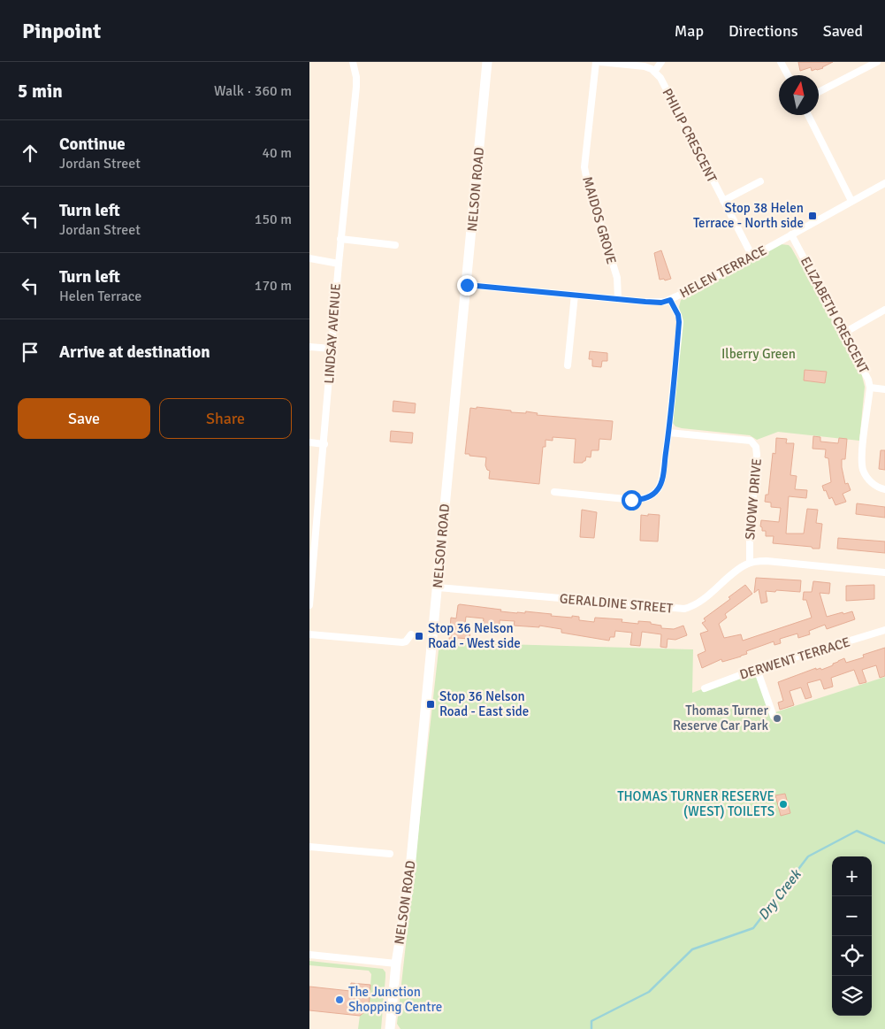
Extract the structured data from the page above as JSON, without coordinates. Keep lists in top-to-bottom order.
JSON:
{
  "streets": {
    "main road": ["NELSON ROAD"],
    "street": [
      "PHILIP CRESCENT",
      "MAIDOS GROVE",
      "HELEN TERRACE",
      "ELIZABETH CRESCENT",
      "LINDSAY AVENUE",
      "SNOWY DRIVE",
      "GERALDINE STREET",
      "DERWENT TERRACE"
    ]
  },
  "crossings": [
    ["PHILIP CRESCENT", "HELEN TERRACE"],
    ["NELSON ROAD", "HELEN TERRACE"],
    ["NELSON ROAD", "GERALDINE STREET"],
    ["MAIDOS GROVE", "HELEN TERRACE"],
    ["HELEN TERRACE", "ELIZABETH CRESCENT"],
    ["SNOWY DRIVE", "GERALDINE STREET"]
  ],
  "water": ["Dry Creek"],
  "parks": ["Ilberry Green"],
  "places": {
    "transit": ["Stop 38 Helen Terrace - North side", "Stop 36 Nelson Road - West side", "Stop 36 Nelson Road - East side"],
    "other": ["Thomas Turner Reserve Car Park", "THOMAS TURNER RESERVE (WEST) TOILETS", "The Junction Shopping Centre"]
  },
  "north": "top",
  "page": {
    "header": "Pinpoint",
    "nav": ["Map", "Directions", "Saved"],
    "heading": ["5 min", "Walk · 360 m"],
    "list": [
      ["Continue", "Jordan Street", "40 m"],
      ["Turn left", "Jordan Street", "150 m"],
      ["Turn left", "Helen Terrace", "170 m"],
      "Arrive at destination"
    ],
    "buttons": ["Save", "Share"],
    "map_buttons": ["+", "−"]
  }
}
